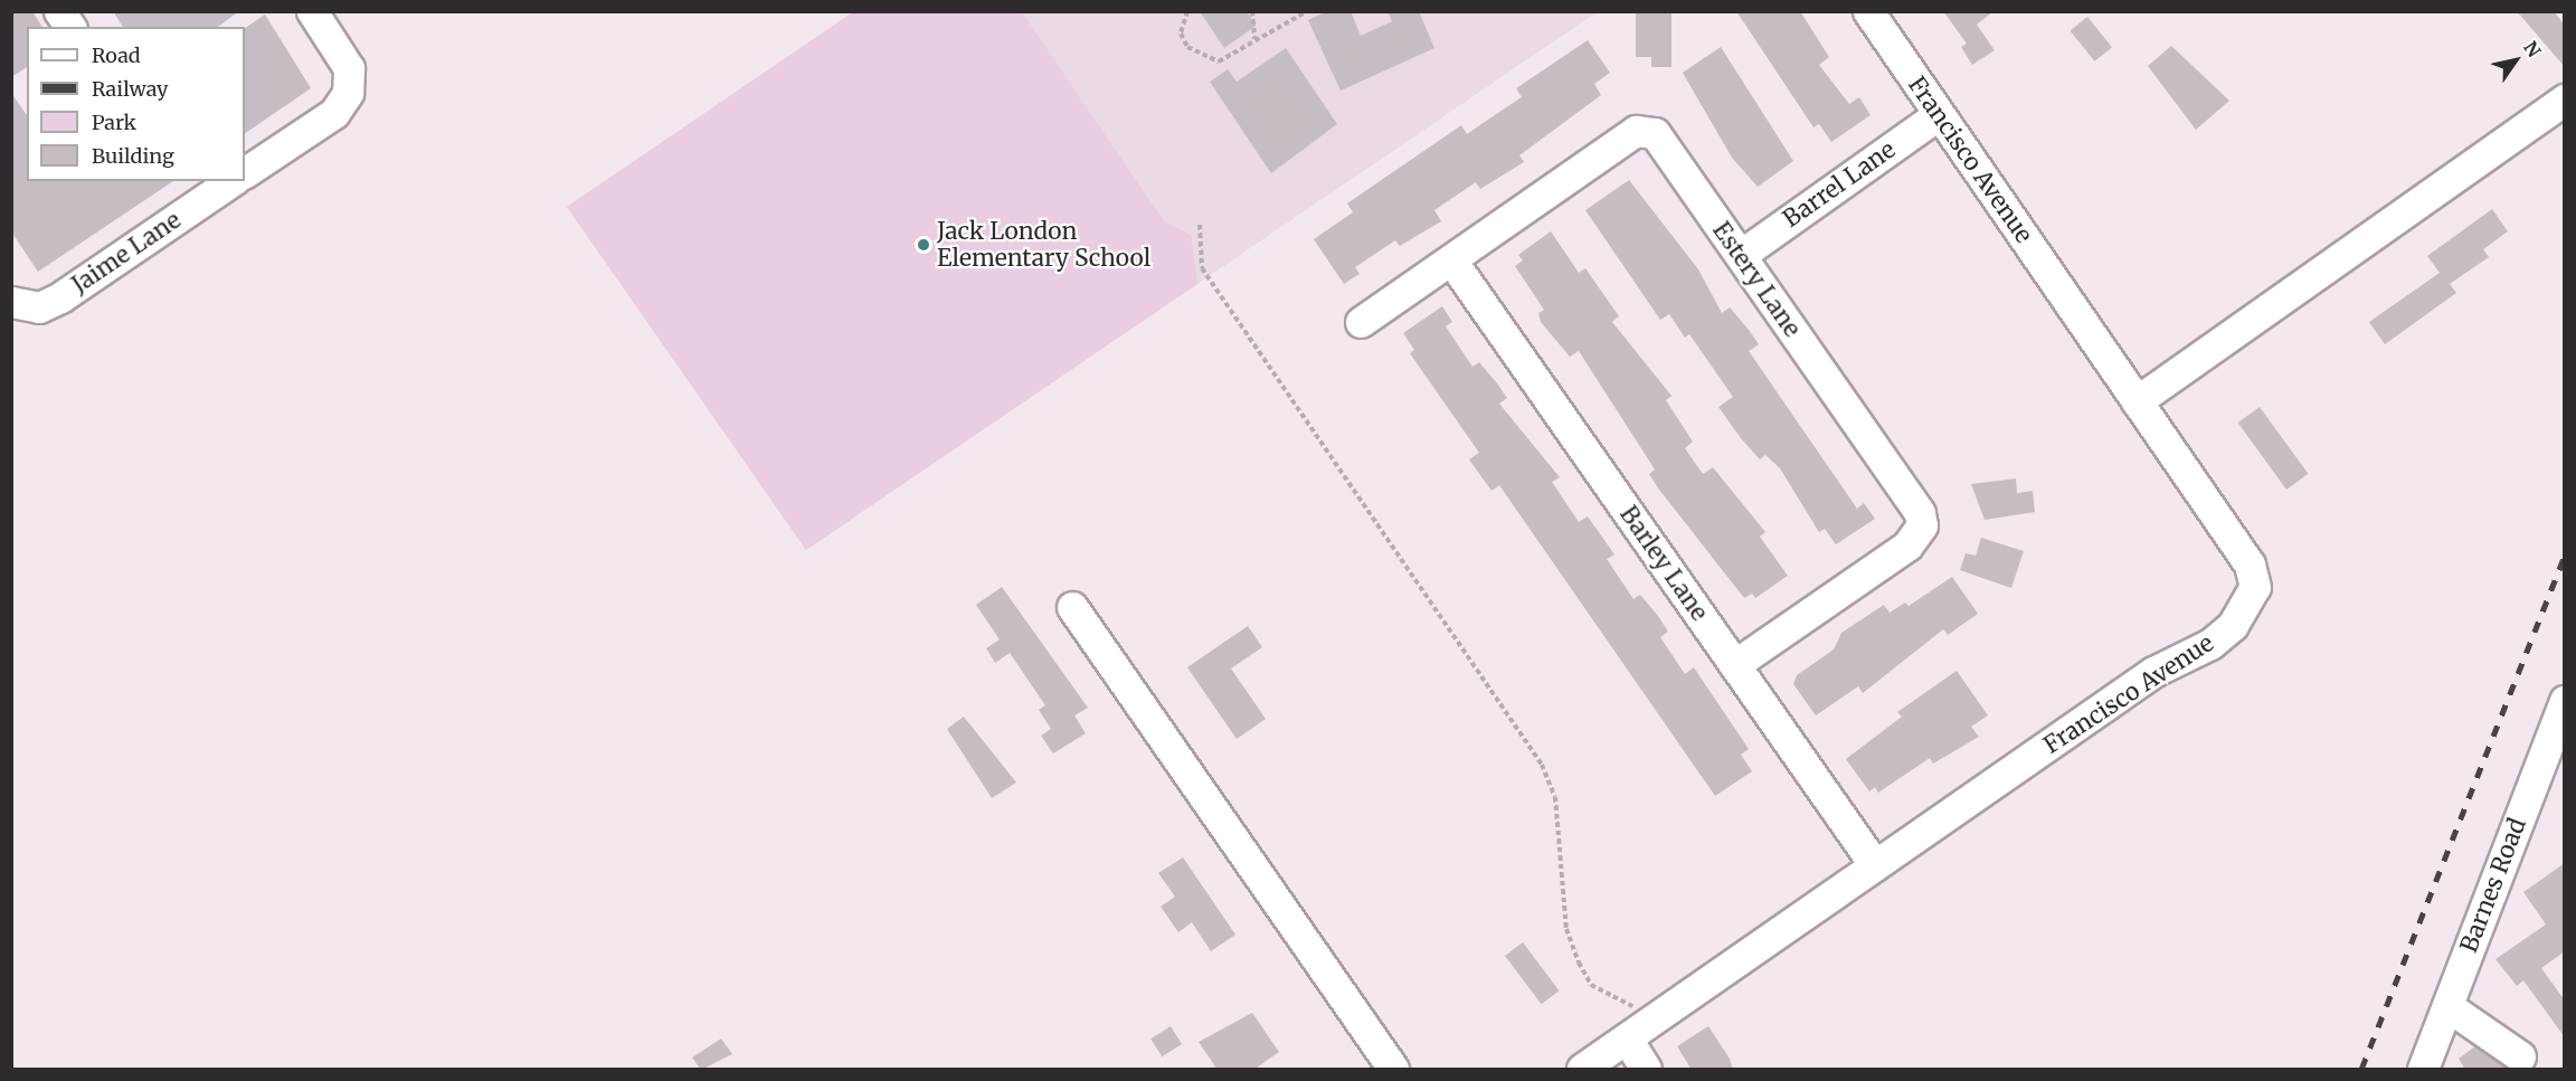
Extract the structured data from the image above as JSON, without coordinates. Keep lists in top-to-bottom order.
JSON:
{
  "streets": {
    "street": [
      "Francisco Avenue",
      "Barrel Lane",
      "Jaime Lane",
      "Estery Lane",
      "Barley Lane",
      "Barnes Road"
    ]
  },
  "crossings": [
    ["Francisco Avenue", "Barrel Lane"],
    ["Francisco Avenue", "Barley Lane"],
    ["Barrel Lane", "Estery Lane"],
    ["Estery Lane", "Barley Lane"]
  ],
  "places": ["Jack London Elementary School"],
  "legend": [
    "Road",
    "Railway",
    "Park",
    "Building"
  ],
  "north": "top right"
}
